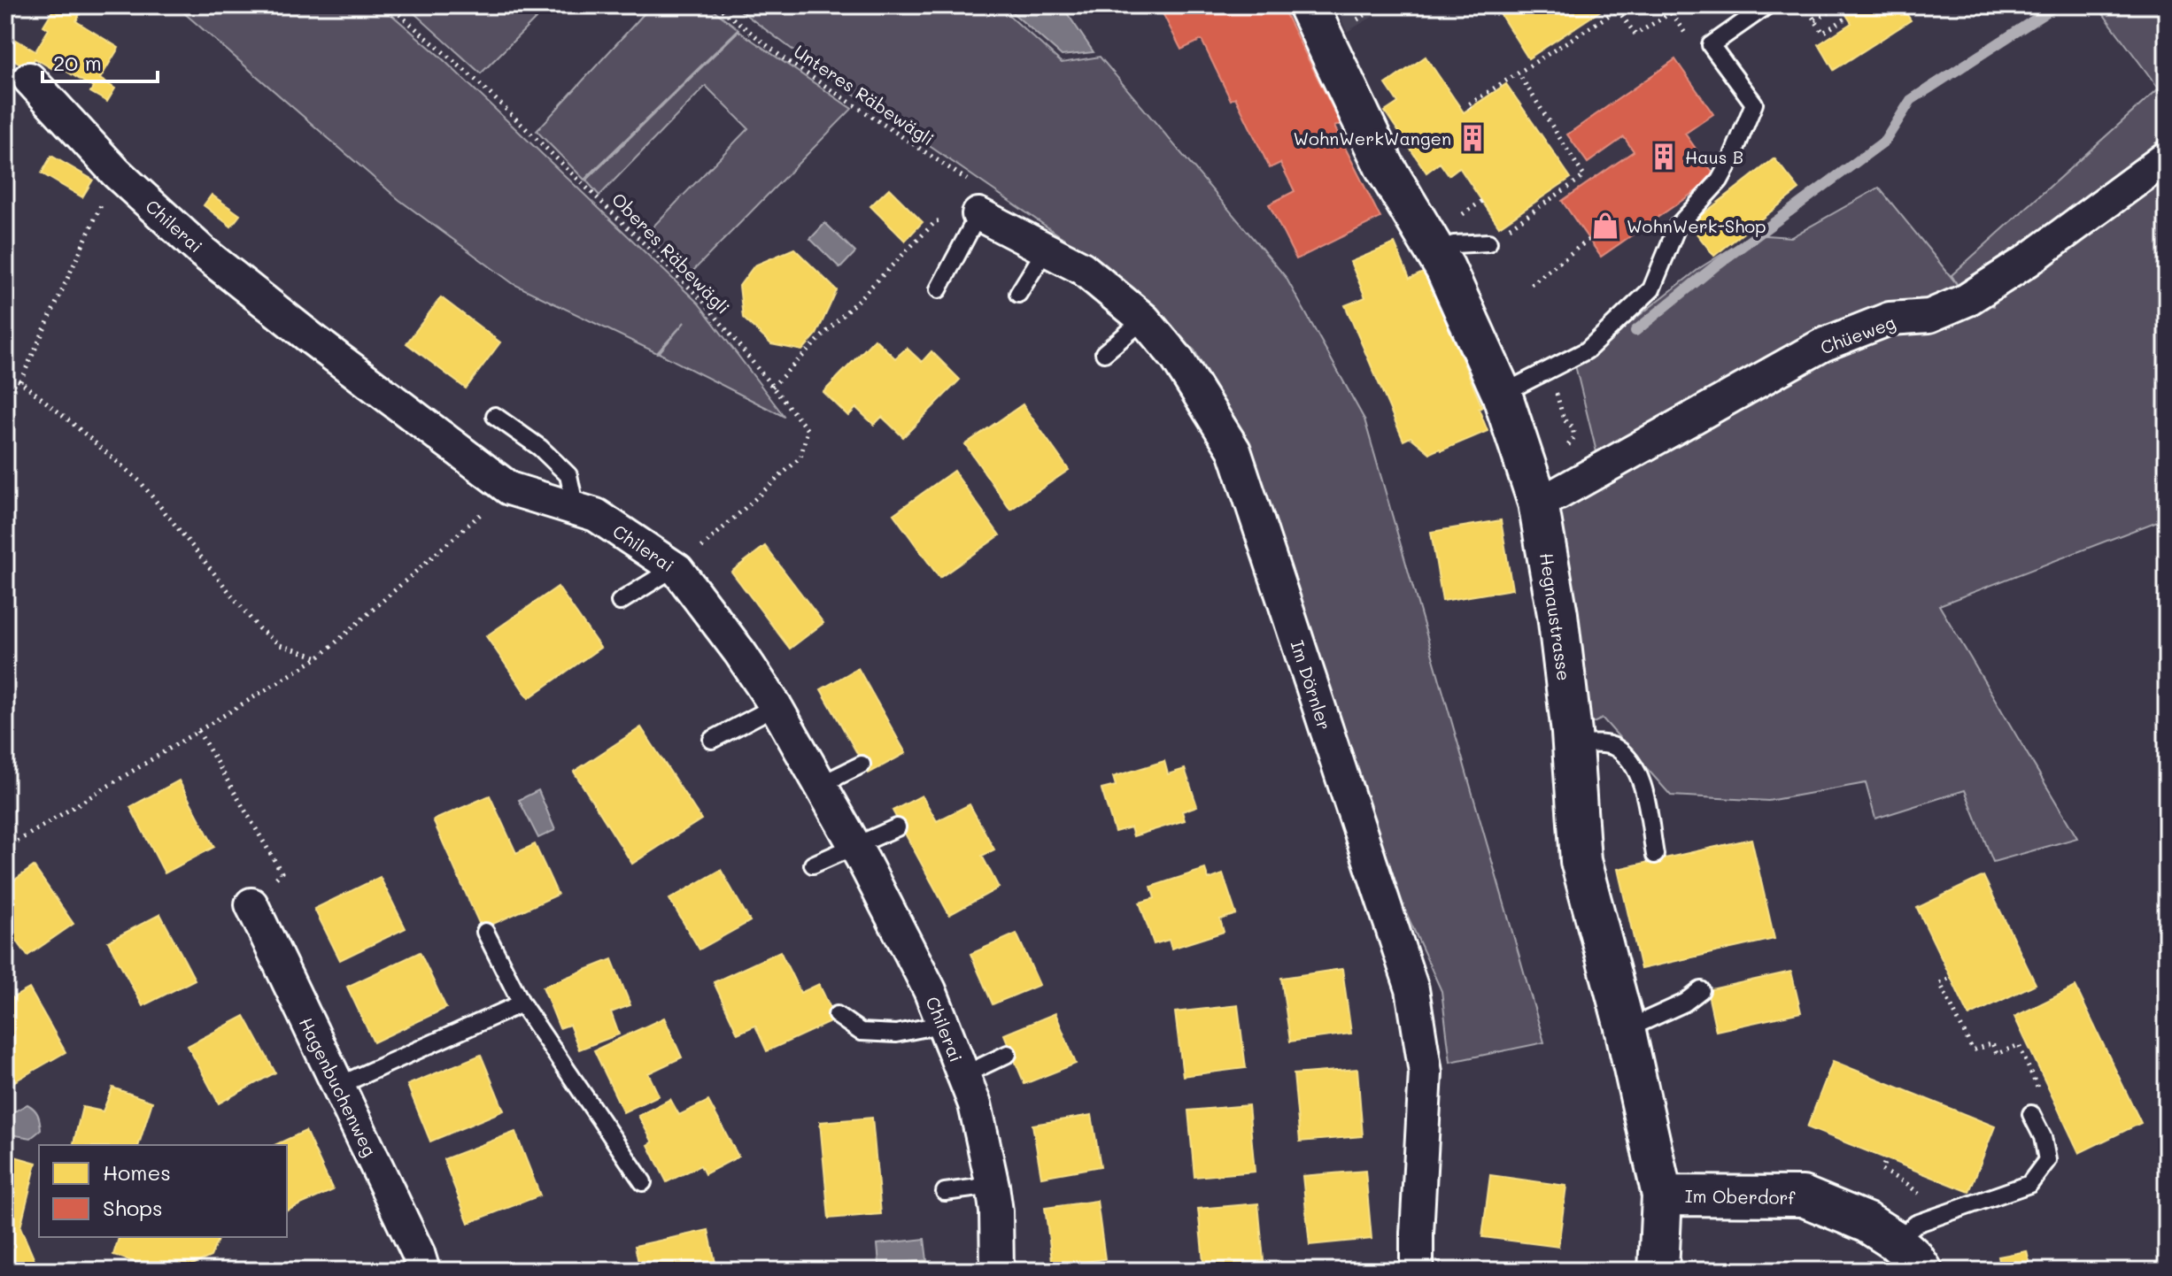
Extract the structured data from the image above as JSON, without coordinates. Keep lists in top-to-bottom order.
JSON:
{
  "streets": {
    "street": [
      "Chilerai",
      "Chüeweg",
      "Hegnaustrasse",
      "Im Dörnler",
      "Hagenbuchenweg",
      "Im Oberdorf"
    ],
    "path": ["Unteres Räbewägli", "Oberes Räbewägli"]
  },
  "crossings": [
    ["Unteres Räbewägli", "Im Dörnler"],
    ["Chilerai", "Oberes Räbewägli"],
    ["Chüeweg", "Hegnaustrasse"],
    ["Hegnaustrasse", "Im Oberdorf"]
  ],
  "places": {
    "building": ["WohnWerkWangen", "Haus B"],
    "shop": ["WohnWerk-Shop"]
  },
  "legend": ["Homes", "Shops"],
  "scale_bar": "20 m"
}
